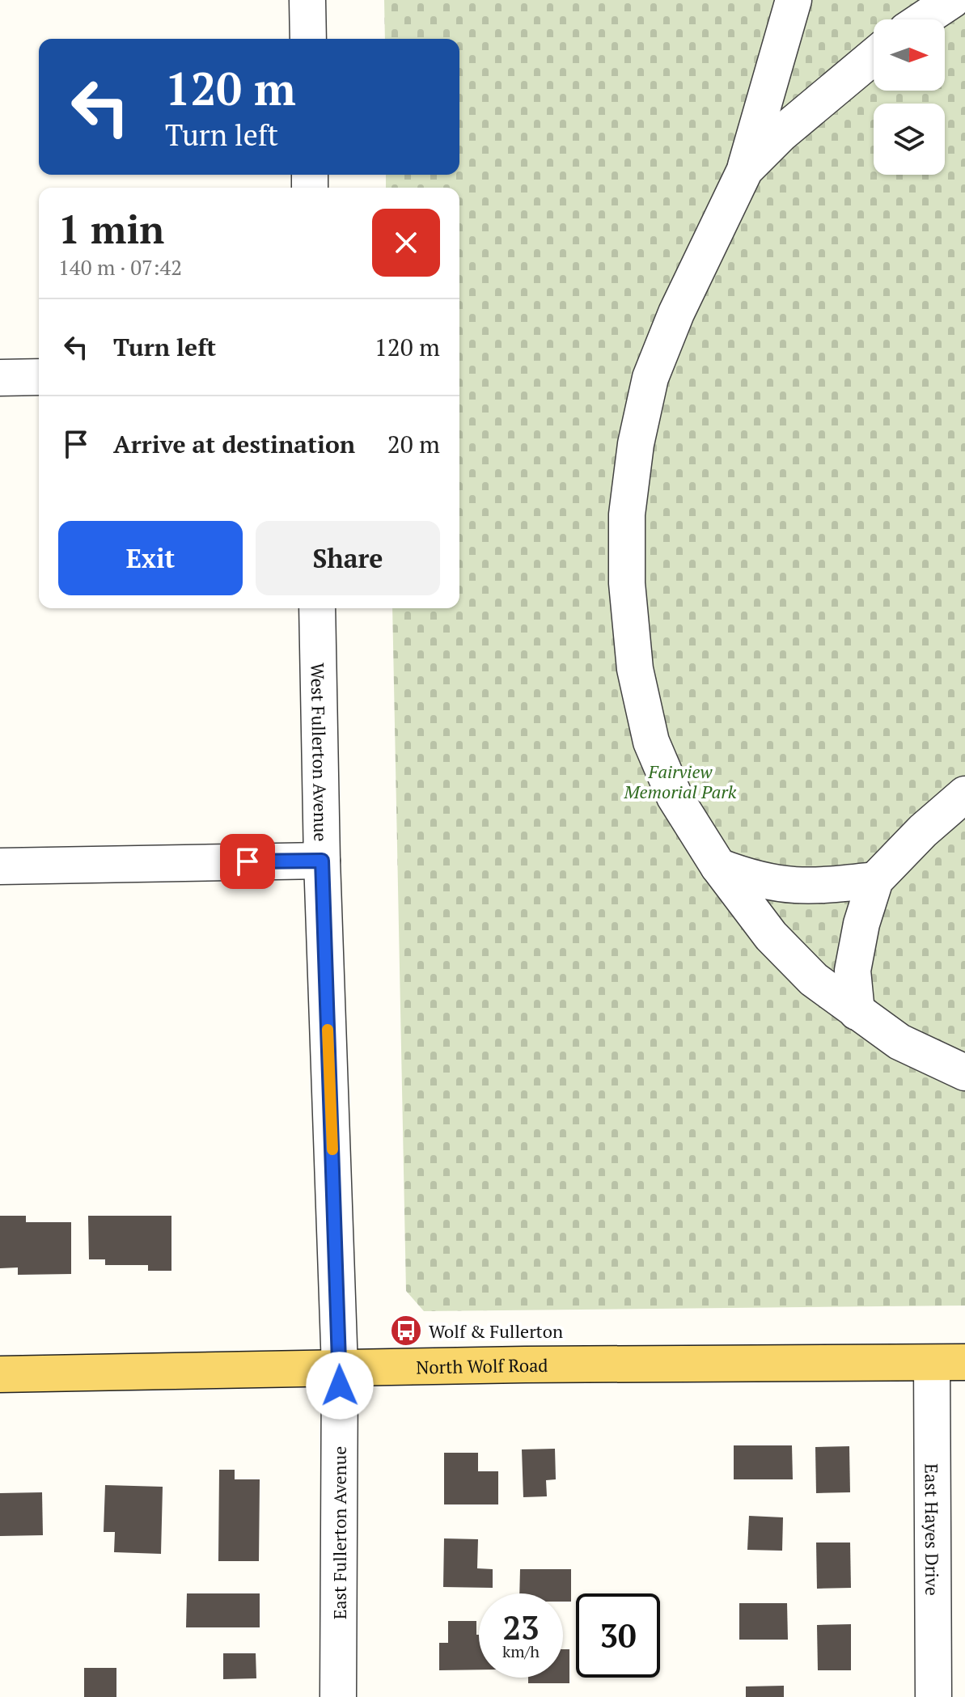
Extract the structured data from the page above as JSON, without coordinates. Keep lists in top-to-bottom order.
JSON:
{
  "streets": {
    "main road": ["North Wolf Road"],
    "street": ["West Fullerton Avenue", "East Hayes Drive", "East Fullerton Avenue"]
  },
  "crossings": [
    ["West Fullerton Avenue", "North Wolf Road"],
    ["West Fullerton Avenue", "East Fullerton Avenue"],
    ["North Wolf Road", "East Hayes Drive"],
    ["North Wolf Road", "East Fullerton Avenue"]
  ],
  "parks": ["Fairview Memorial Park"],
  "places": {
    "bus stop": ["Wolf & Fullerton"]
  },
  "north": "right",
  "page": {
    "turn": ["120 m", "Turn left"],
    "heading": ["1 min", "140 m · 07:42"],
    "list": [
      {
        "name": "Turn left",
        "value": "120 m"
      },
      {
        "name": "Arrive at destination",
        "value": "20 m"
      }
    ],
    "buttons": ["Exit", "Share"],
    "speed": "23 km/h",
    "limit": "30"
  }
}
